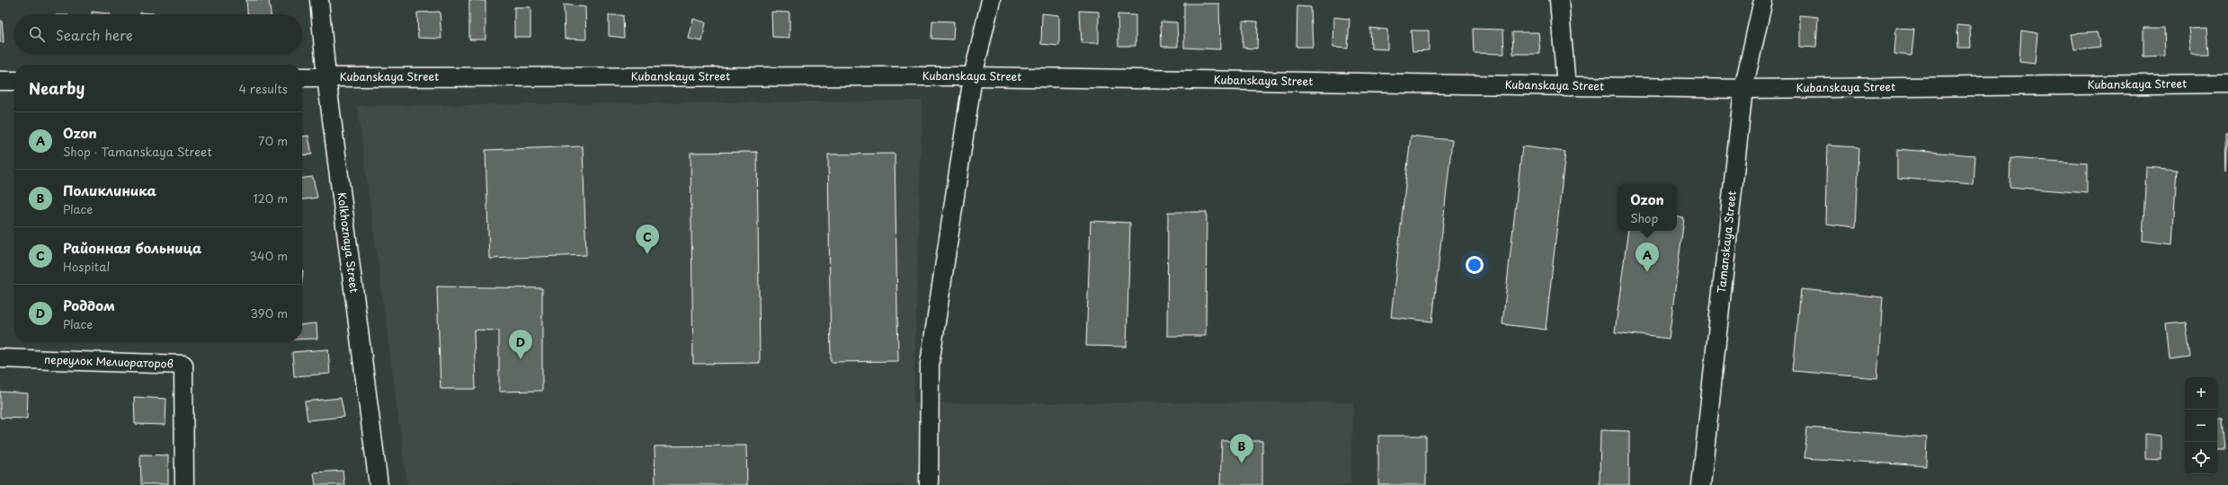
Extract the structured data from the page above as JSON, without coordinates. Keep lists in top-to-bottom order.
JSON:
{
  "streets": {
    "street": [
      "Kubanskaya Street",
      "Tamanskaya Street",
      "Kolkhoznaya Street",
      "переулок Мелиораторов"
    ]
  },
  "crossings": [
    ["Kubanskaya Street", "Tamanskaya Street"],
    ["Kubanskaya Street", "Kolkhoznaya Street"]
  ],
  "page": {
    "search": "Search here",
    "heading": ["Nearby", "4 results"],
    "list": [
      {
        "mark": "A",
        "name": "Ozon",
        "note": "Shop · Tamanskaya Street",
        "value": "70 m"
      },
      {
        "mark": "B",
        "name": "Поликлиника",
        "note": "Place",
        "value": "120 m"
      },
      {
        "mark": "C",
        "name": "Районная больница",
        "note": "Hospital",
        "value": "340 m"
      },
      {
        "mark": "D",
        "name": "Роддом",
        "note": "Place",
        "value": "390 m"
      }
    ],
    "popup": ["Ozon", "Shop"],
    "pins": [
      "C",
      "A",
      "D",
      "B"
    ],
    "map_buttons": ["+", "−"]
  }
}
